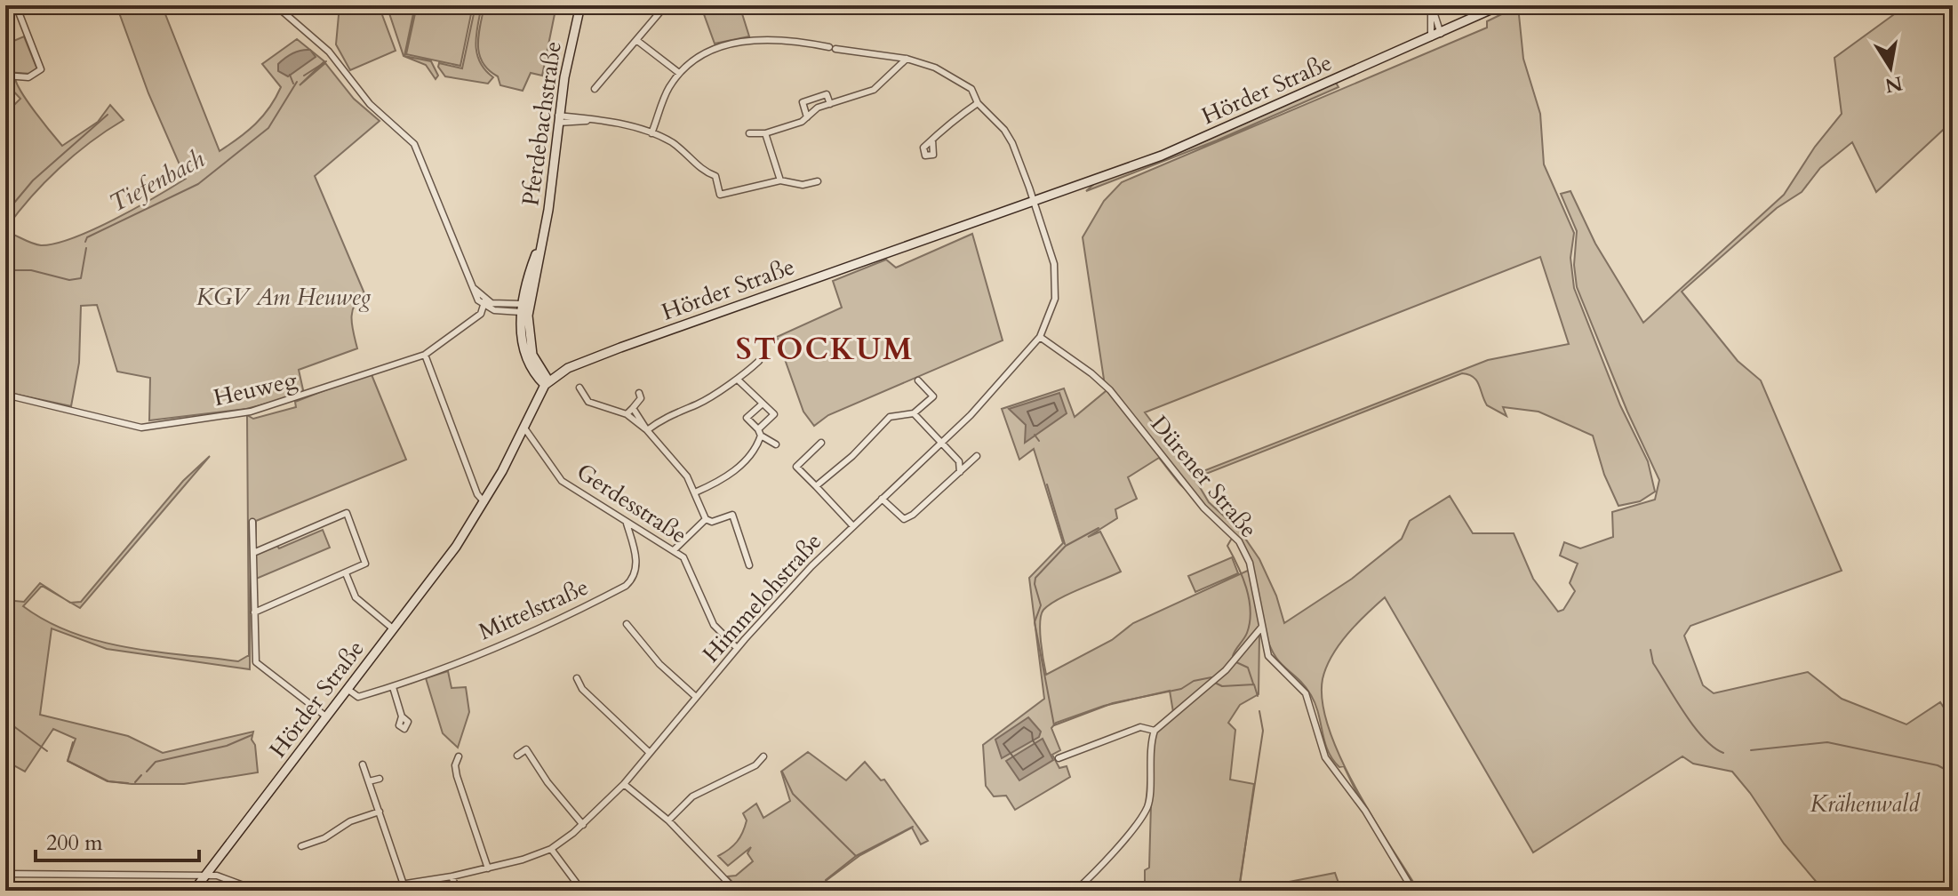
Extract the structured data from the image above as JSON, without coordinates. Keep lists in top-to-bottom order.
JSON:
{
  "streets": {
    "main road": ["Hörder Straße", "Pferdebachstraße"],
    "street": [
      "Heuweg",
      "Dürener Straße",
      "Gerdesstraße",
      "Himmelohstraße",
      "Mittelstraße"
    ]
  },
  "crossings": [
    ["Hörder Straße", "Pferdebachstraße"],
    ["Hörder Straße", "Gerdesstraße"],
    ["Hörder Straße", "Himmelohstraße"],
    ["Hörder Straße", "Mittelstraße"],
    ["Dürener Straße", "Himmelohstraße"],
    ["Gerdesstraße", "Himmelohstraße"],
    ["Gerdesstraße", "Mittelstraße"]
  ],
  "districts": ["STOCKUM"],
  "water": ["Tiefenbach"],
  "parks": ["KGV Am Heuweg", "Krähenwald"],
  "scale_bar": "200 m",
  "north": "bottom"
}
